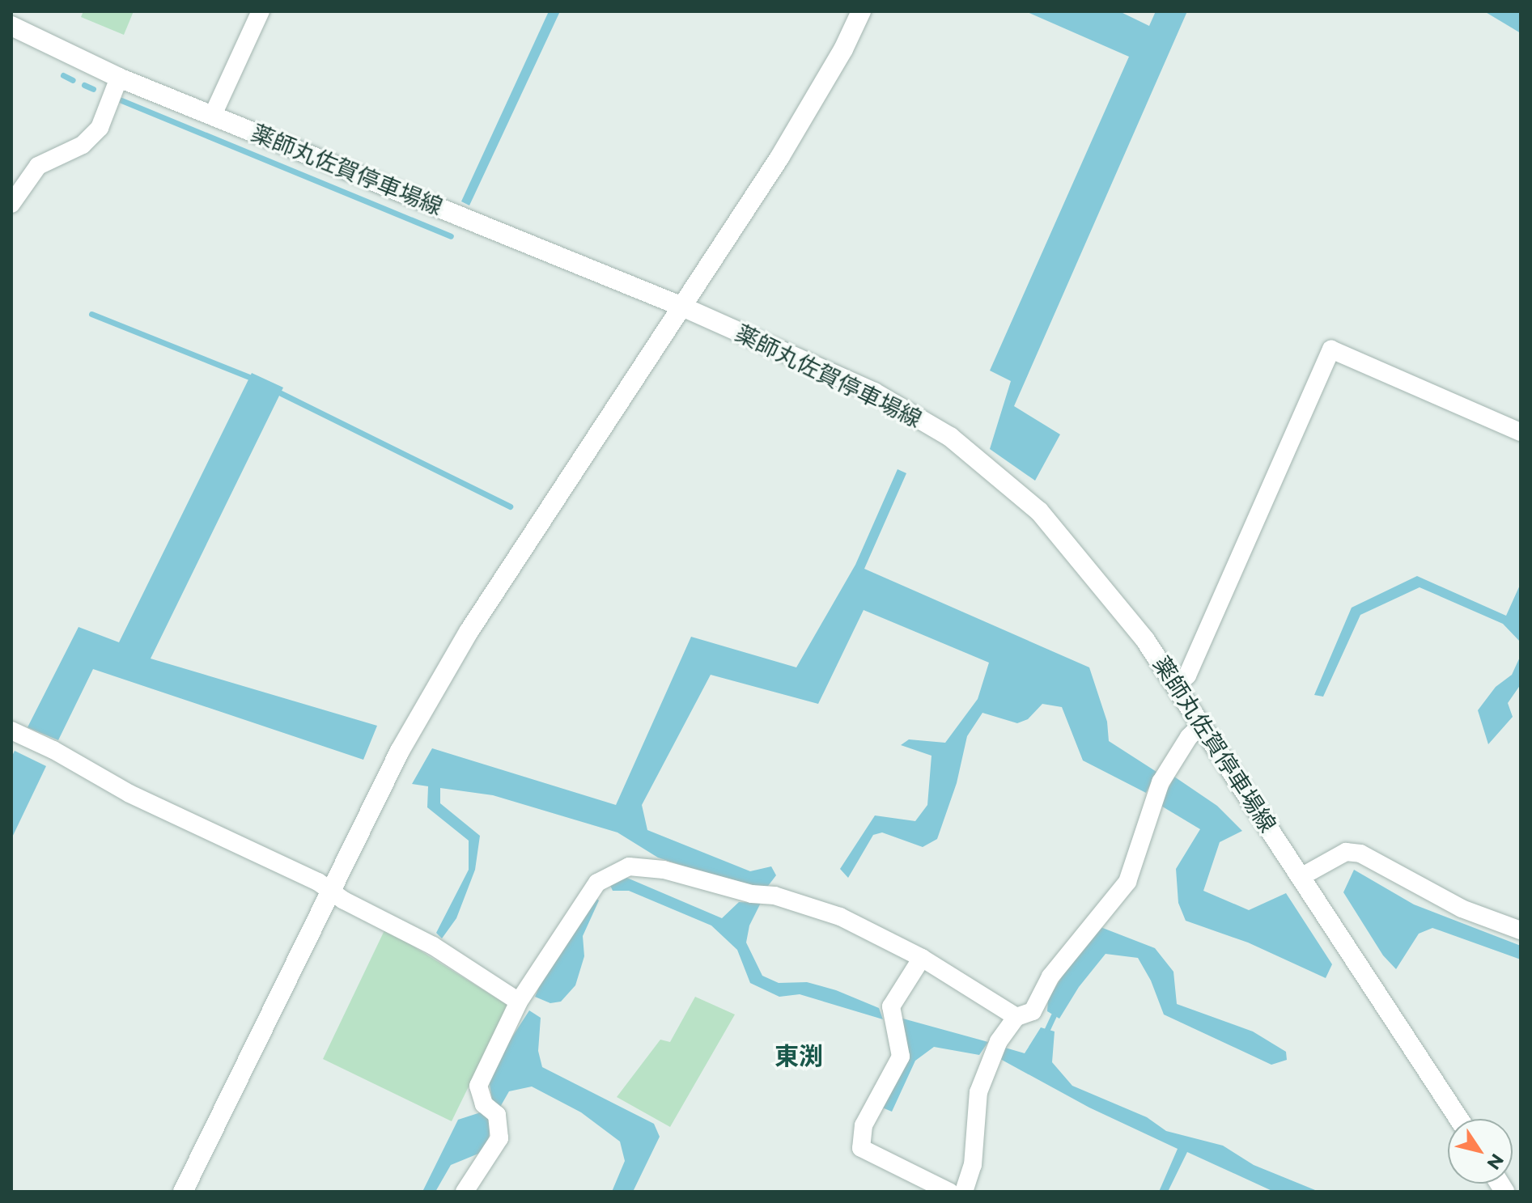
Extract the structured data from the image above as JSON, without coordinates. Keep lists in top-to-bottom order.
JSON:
{
  "streets": {
    "main road": ["薬師丸佐賀停車場線"]
  },
  "districts": ["東渕"],
  "north": "bottom right"
}
